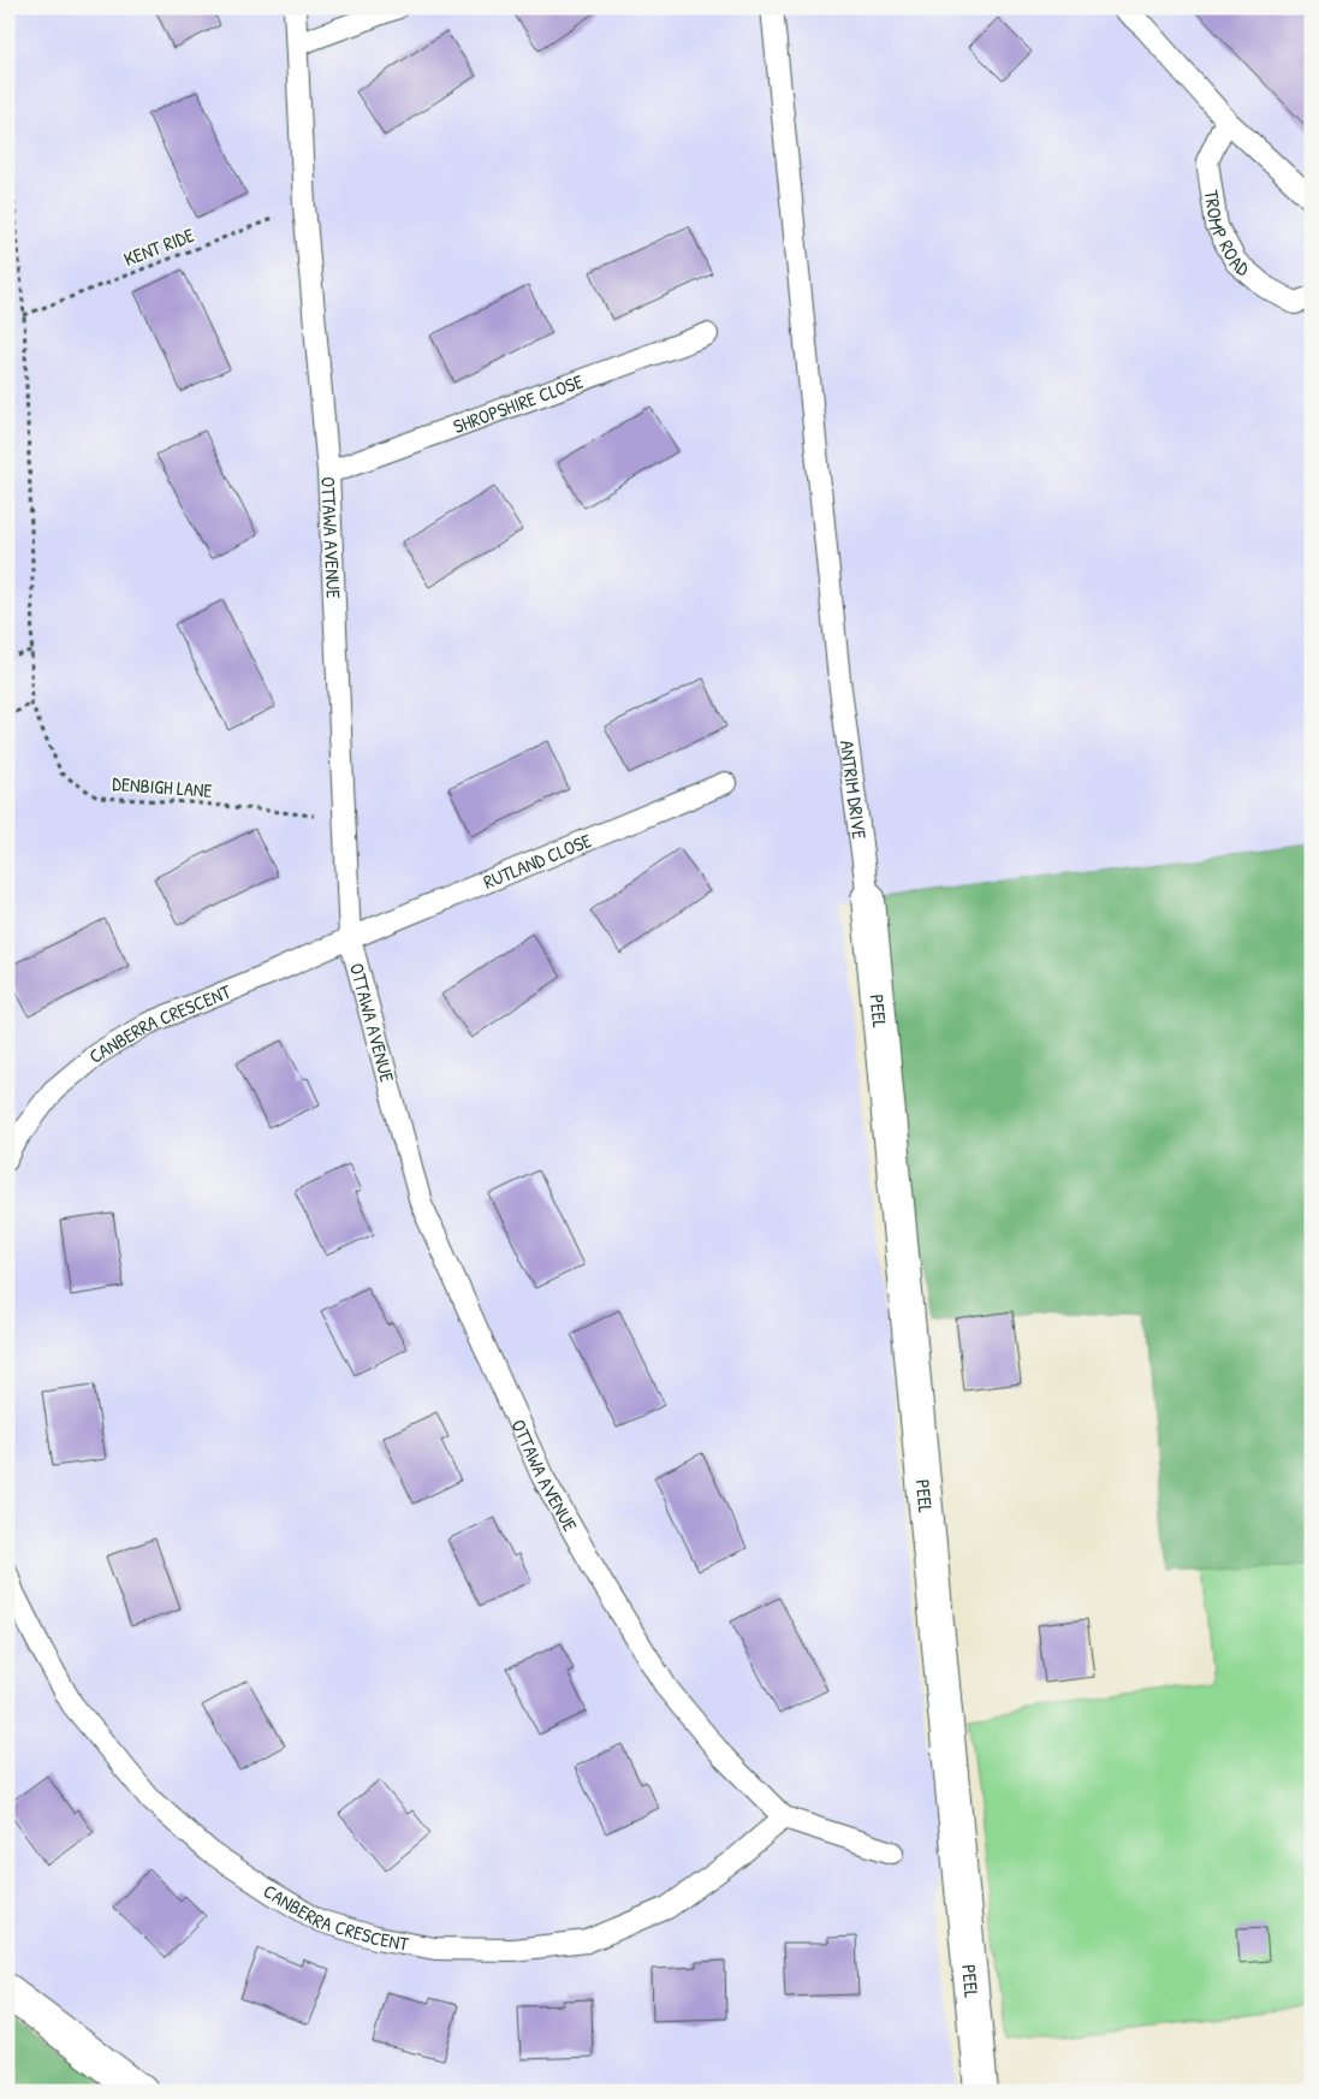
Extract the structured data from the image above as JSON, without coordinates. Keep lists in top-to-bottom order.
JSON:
{
  "streets": {
    "street": ["PEEL"],
    "lane": [
      "TROMP ROAD",
      "SHROPSHIRE CLOSE",
      "OTTAWA AVENUE",
      "ANTRIM DRIVE",
      "RUTLAND CLOSE",
      "CANBERRA CRESCENT"
    ],
    "path": ["KENT RIDE", "DENBIGH LANE"]
  },
  "crossings": [
    ["KENT RIDE", "OTTAWA AVENUE"],
    ["SHROPSHIRE CLOSE", "OTTAWA AVENUE"],
    ["OTTAWA AVENUE", "DENBIGH LANE"],
    ["OTTAWA AVENUE", "RUTLAND CLOSE"],
    ["OTTAWA AVENUE", "CANBERRA CRESCENT"],
    ["ANTRIM DRIVE", "PEEL"],
    ["RUTLAND CLOSE", "CANBERRA CRESCENT"]
  ]
}
